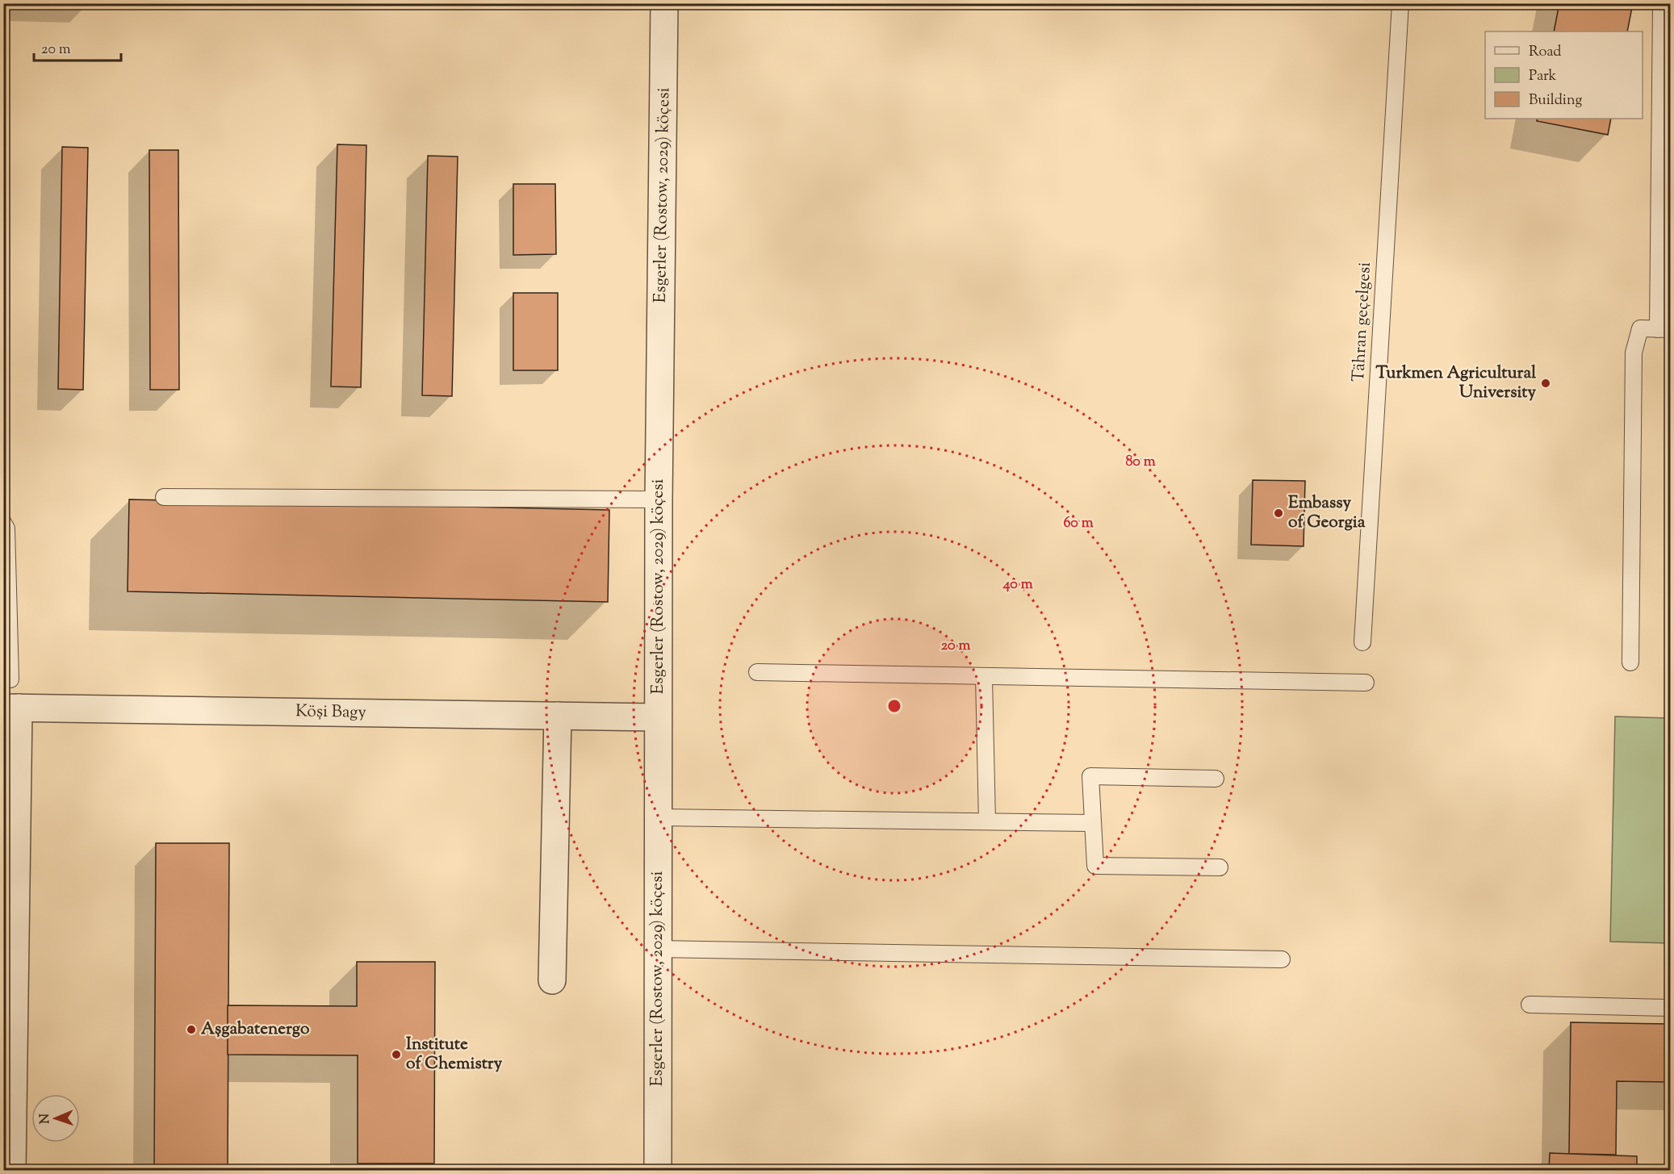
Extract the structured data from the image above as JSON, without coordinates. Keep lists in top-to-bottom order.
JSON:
{
  "streets": {
    "street": ["Esgerler (Rostow, 2029) köçesi", "Köşi Bagy"],
    "lane": ["Tähran geçelgesi"]
  },
  "crossings": [
    ["Esgerler (Rostow, 2029) köçesi", "Köşi Bagy"]
  ],
  "places": [
    "Turkmen Agricultural University",
    "Embassy of Georgia",
    "Aşgabatenergo",
    "Institute of Chemistry"
  ],
  "legend": ["Road", "Park", "Building"],
  "scale_bar": "20 m",
  "north": "left",
  "rings": [
    "80 m",
    "60 m",
    "40 m",
    "20 m"
  ]
}
